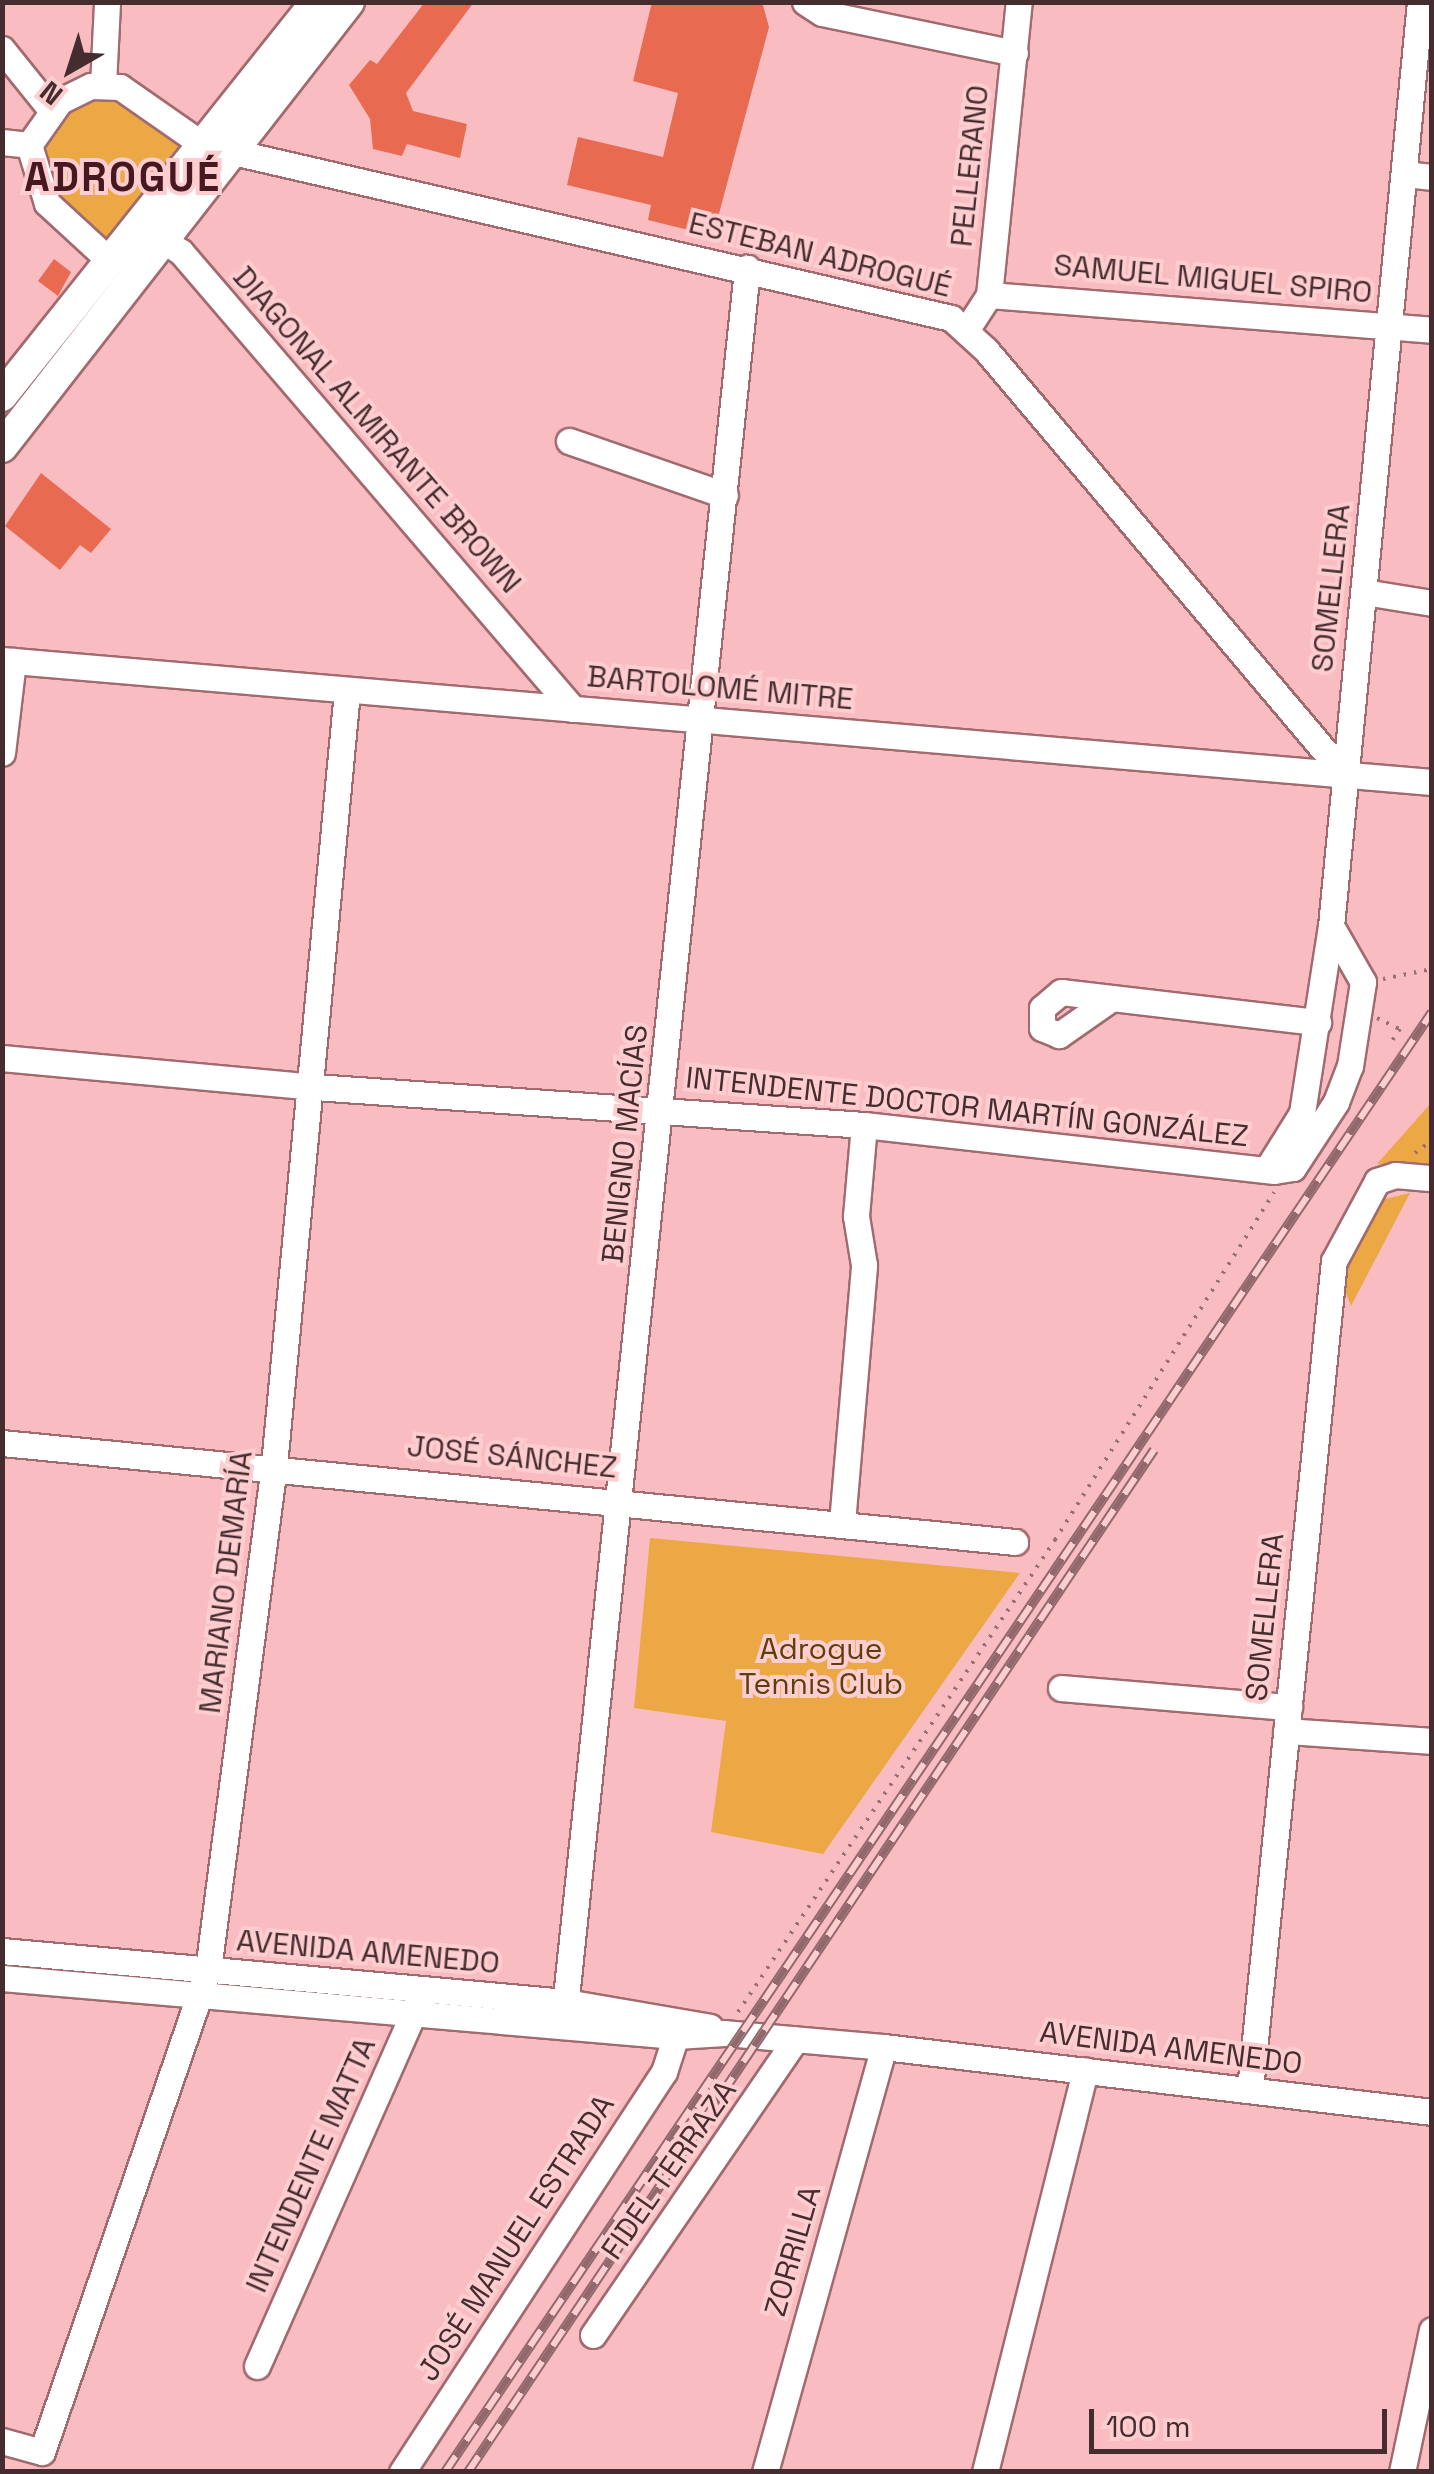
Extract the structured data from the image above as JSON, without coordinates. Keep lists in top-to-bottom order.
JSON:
{
  "streets": {
    "street": [
      "PELLERANO",
      "ESTEBAN ADROGUÉ",
      "SAMUEL MIGUEL SPIRO",
      "DIAGONAL ALMIRANTE BROWN",
      "SOMELLERA",
      "BARTOLOMÉ MITRE",
      "INTENDENTE DOCTOR MARTÍN GONZÁLEZ",
      "BENIGNO MACÍAS",
      "JOSÉ SÁNCHEZ",
      "MARIANO DEMARÍA",
      "AVENIDA AMENEDO",
      "INTENDENTE MATTA",
      "FIDEL TERRAZA",
      "JOSÉ MANUEL ESTRADA",
      "ZORRILLA"
    ]
  },
  "crossings": [
    ["PELLERANO", "ESTEBAN ADROGUÉ"],
    ["PELLERANO", "SAMUEL MIGUEL SPIRO"],
    ["ESTEBAN ADROGUÉ", "SOMELLERA"],
    ["ESTEBAN ADROGUÉ", "BARTOLOMÉ MITRE"],
    ["ESTEBAN ADROGUÉ", "BENIGNO MACÍAS"],
    ["SAMUEL MIGUEL SPIRO", "SOMELLERA"],
    ["DIAGONAL ALMIRANTE BROWN", "BARTOLOMÉ MITRE"],
    ["SOMELLERA", "BARTOLOMÉ MITRE"],
    ["SOMELLERA", "INTENDENTE DOCTOR MARTÍN GONZÁLEZ"],
    ["SOMELLERA", "AVENIDA AMENEDO"],
    ["BARTOLOMÉ MITRE", "BENIGNO MACÍAS"],
    ["BARTOLOMÉ MITRE", "MARIANO DEMARÍA"],
    ["INTENDENTE DOCTOR MARTÍN GONZÁLEZ", "BENIGNO MACÍAS"],
    ["INTENDENTE DOCTOR MARTÍN GONZÁLEZ", "MARIANO DEMARÍA"],
    ["BENIGNO MACÍAS", "JOSÉ SÁNCHEZ"],
    ["BENIGNO MACÍAS", "AVENIDA AMENEDO"],
    ["JOSÉ SÁNCHEZ", "MARIANO DEMARÍA"],
    ["MARIANO DEMARÍA", "AVENIDA AMENEDO"],
    ["AVENIDA AMENEDO", "INTENDENTE MATTA"],
    ["AVENIDA AMENEDO", "FIDEL TERRAZA"],
    ["AVENIDA AMENEDO", "JOSÉ MANUEL ESTRADA"],
    ["AVENIDA AMENEDO", "ZORRILLA"]
  ],
  "districts": ["ADROGUÉ"],
  "parks": ["Adrogue Tennis Club"],
  "scale_bar": "100 m",
  "north": "bottom left"
}
